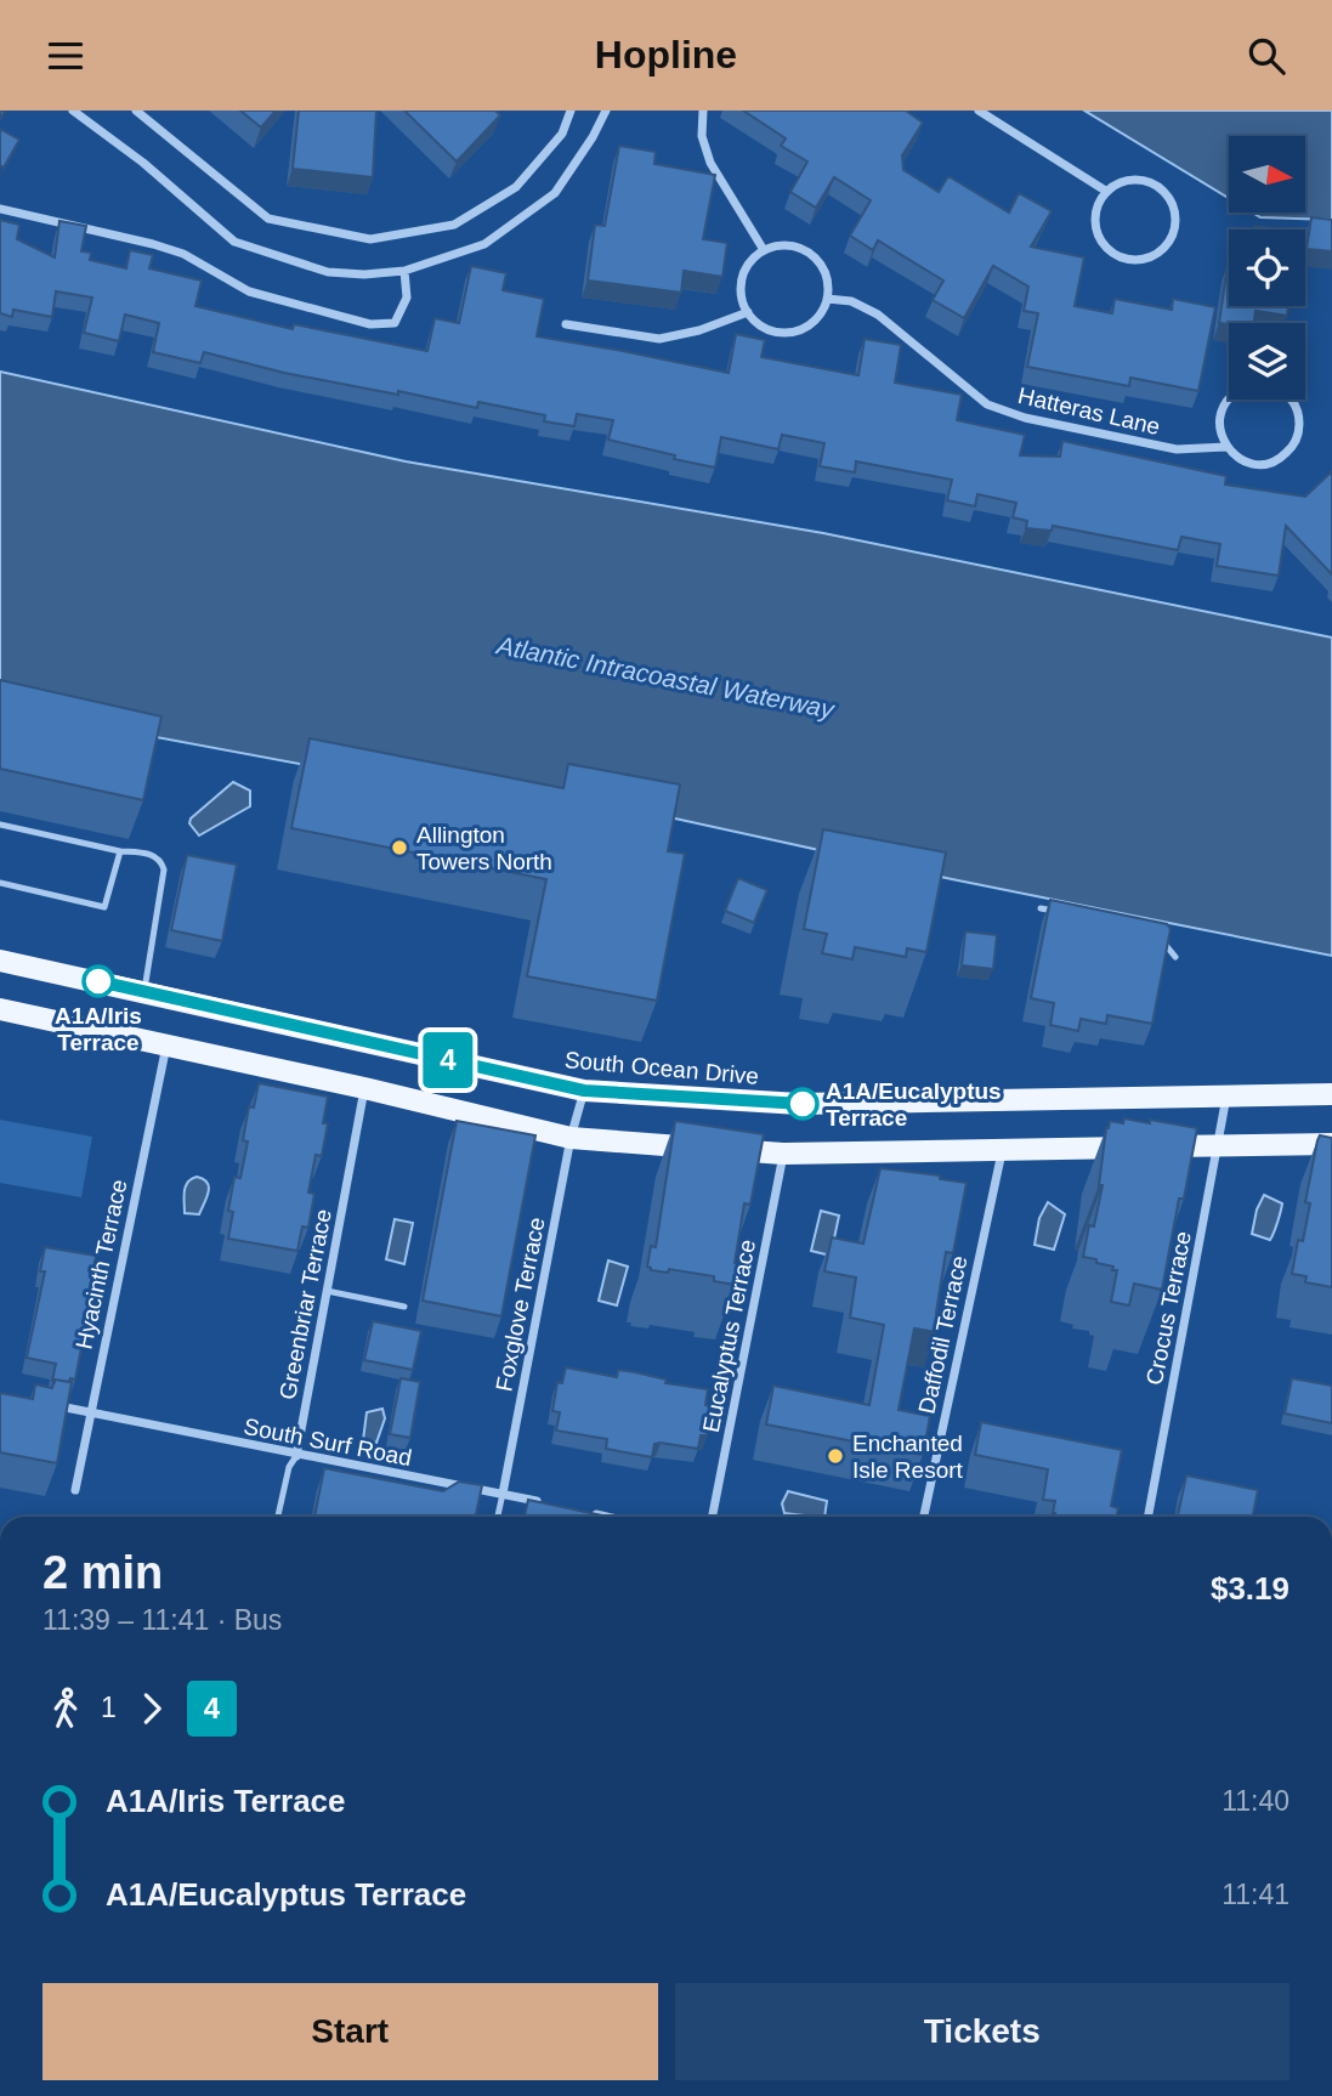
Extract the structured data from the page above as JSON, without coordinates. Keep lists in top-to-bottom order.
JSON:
{
  "streets": {
    "main road": ["South Ocean Drive"],
    "street": [
      "Hatteras Lane",
      "Hyacinth Terrace",
      "Greenbriar Terrace",
      "Foxglove Terrace",
      "Crocus Terrace",
      "Daffodil Terrace",
      "Eucalyptus Terrace",
      "South Surf Road"
    ]
  },
  "crossings": [
    ["South Ocean Drive", "Foxglove Terrace"],
    ["South Ocean Drive", "Crocus Terrace"],
    ["Hyacinth Terrace", "South Surf Road"],
    ["Greenbriar Terrace", "South Surf Road"],
    ["Foxglove Terrace", "South Surf Road"]
  ],
  "water": ["Atlantic Intracoastal Waterway"],
  "places": [
    "Allington Towers North",
    "A1A/Iris Terrace",
    "A1A/Eucalyptus Terrace",
    "Enchanted Isle Resort"
  ],
  "lines": ["bus line 4"],
  "north": "right",
  "page": {
    "header": "Hopline",
    "on_map": "4",
    "heading": ["2 min", "11:39 – 11:41 · Bus", "$3.19"],
    "legs": ["1", "4"],
    "list": [
      {
        "name": "A1A/Iris Terrace",
        "value": "11:40"
      },
      {
        "name": "A1A/Eucalyptus Terrace",
        "value": "11:41"
      }
    ],
    "buttons": ["Start", "Tickets"]
  }
}
